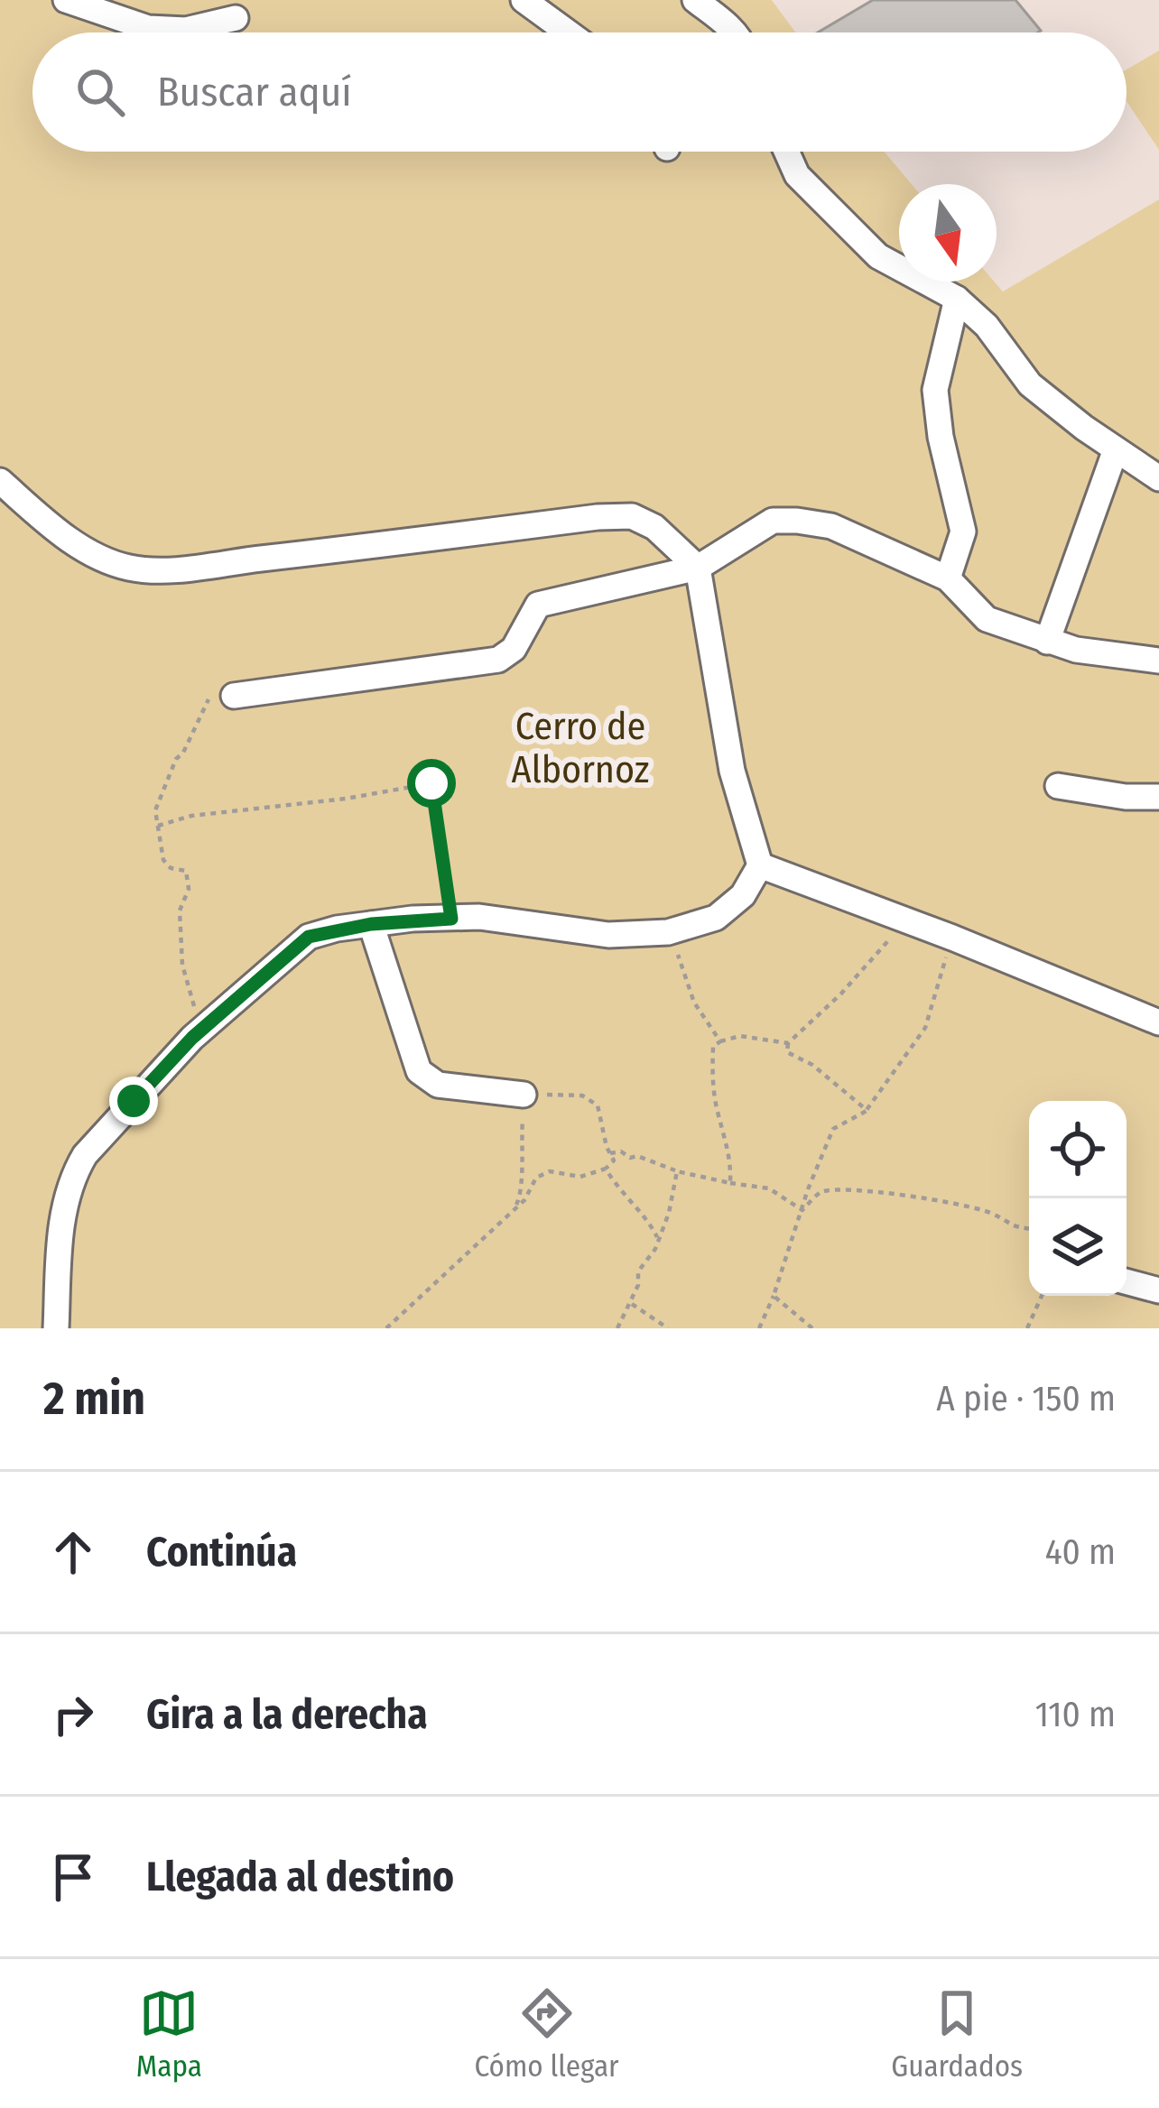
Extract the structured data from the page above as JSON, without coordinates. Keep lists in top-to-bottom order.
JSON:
{
  "parks": ["Cerro de Albornoz"],
  "north": "bottom",
  "page": {
    "search": "Buscar aquí",
    "heading": ["2 min", "A pie · 150 m"],
    "list": [
      ["Continúa", "40 m"],
      ["Gira a la derecha", "110 m"],
      "Llegada al destino"
    ],
    "nav": ["Mapa", "Cómo llegar", "Guardados"]
  }
}
